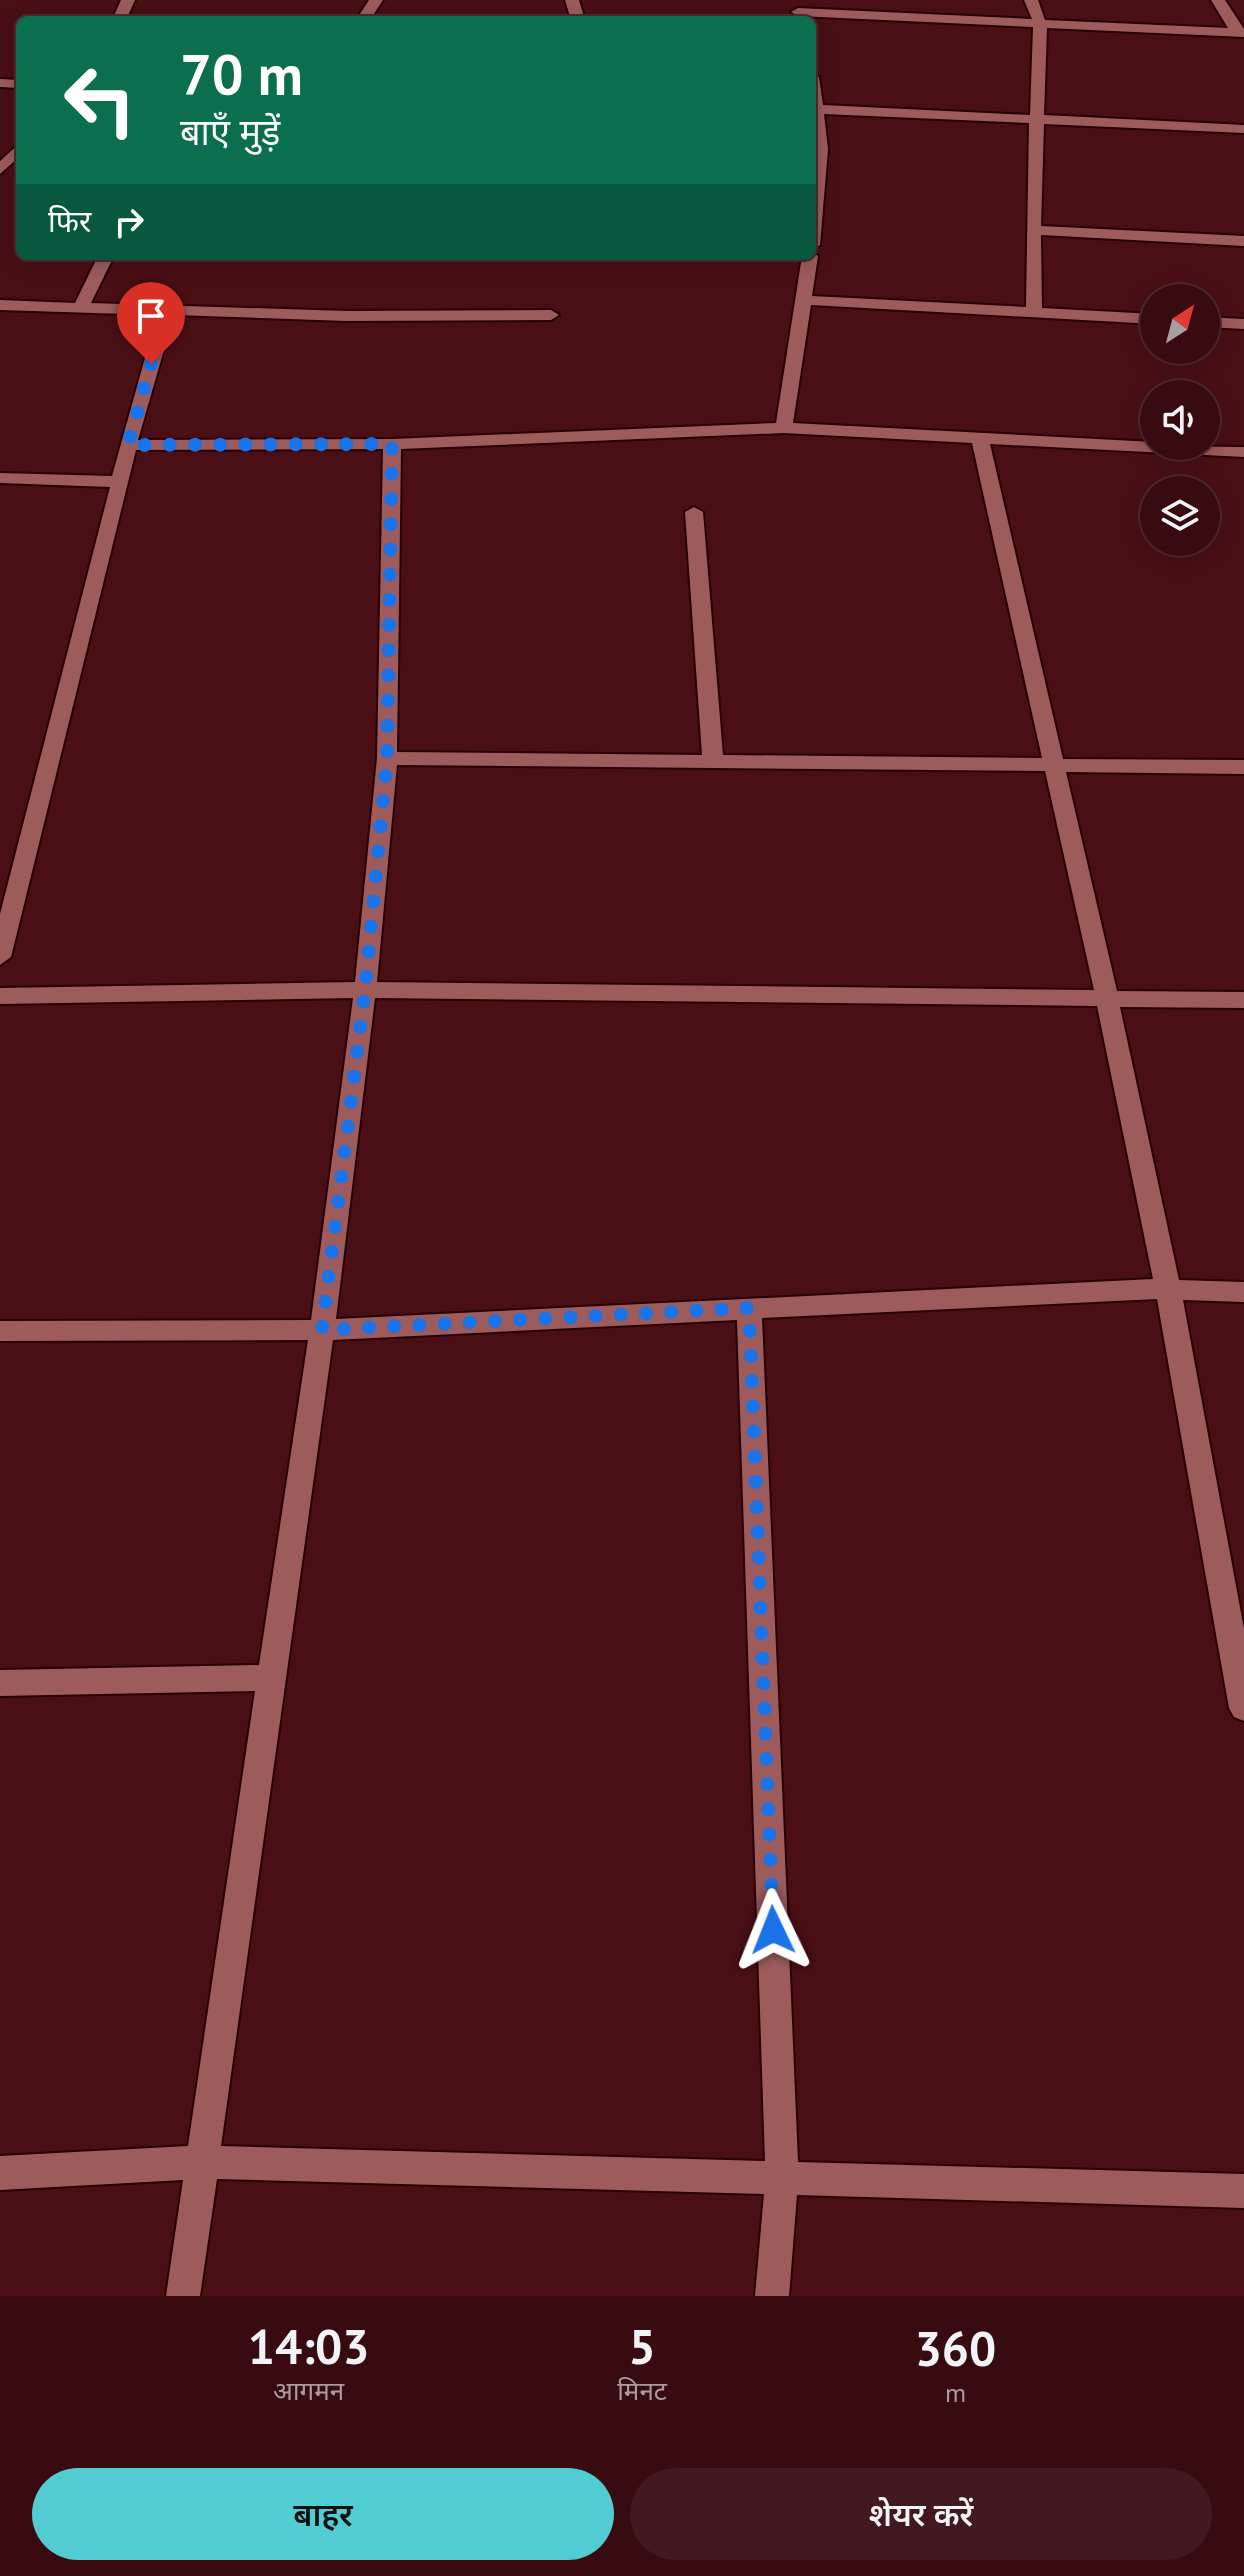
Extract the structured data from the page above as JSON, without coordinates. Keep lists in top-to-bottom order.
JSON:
{
  "north": "top right",
  "page": {
    "turn": ["70 m", "बाएँ मुड़ें"],
    "then": "फिर",
    "eta": [
      "14:03",
      "आगमन",
      "5",
      "मिनट",
      "360",
      "m"
    ],
    "buttons": ["बाहर", "शेयर करें"]
  }
}
